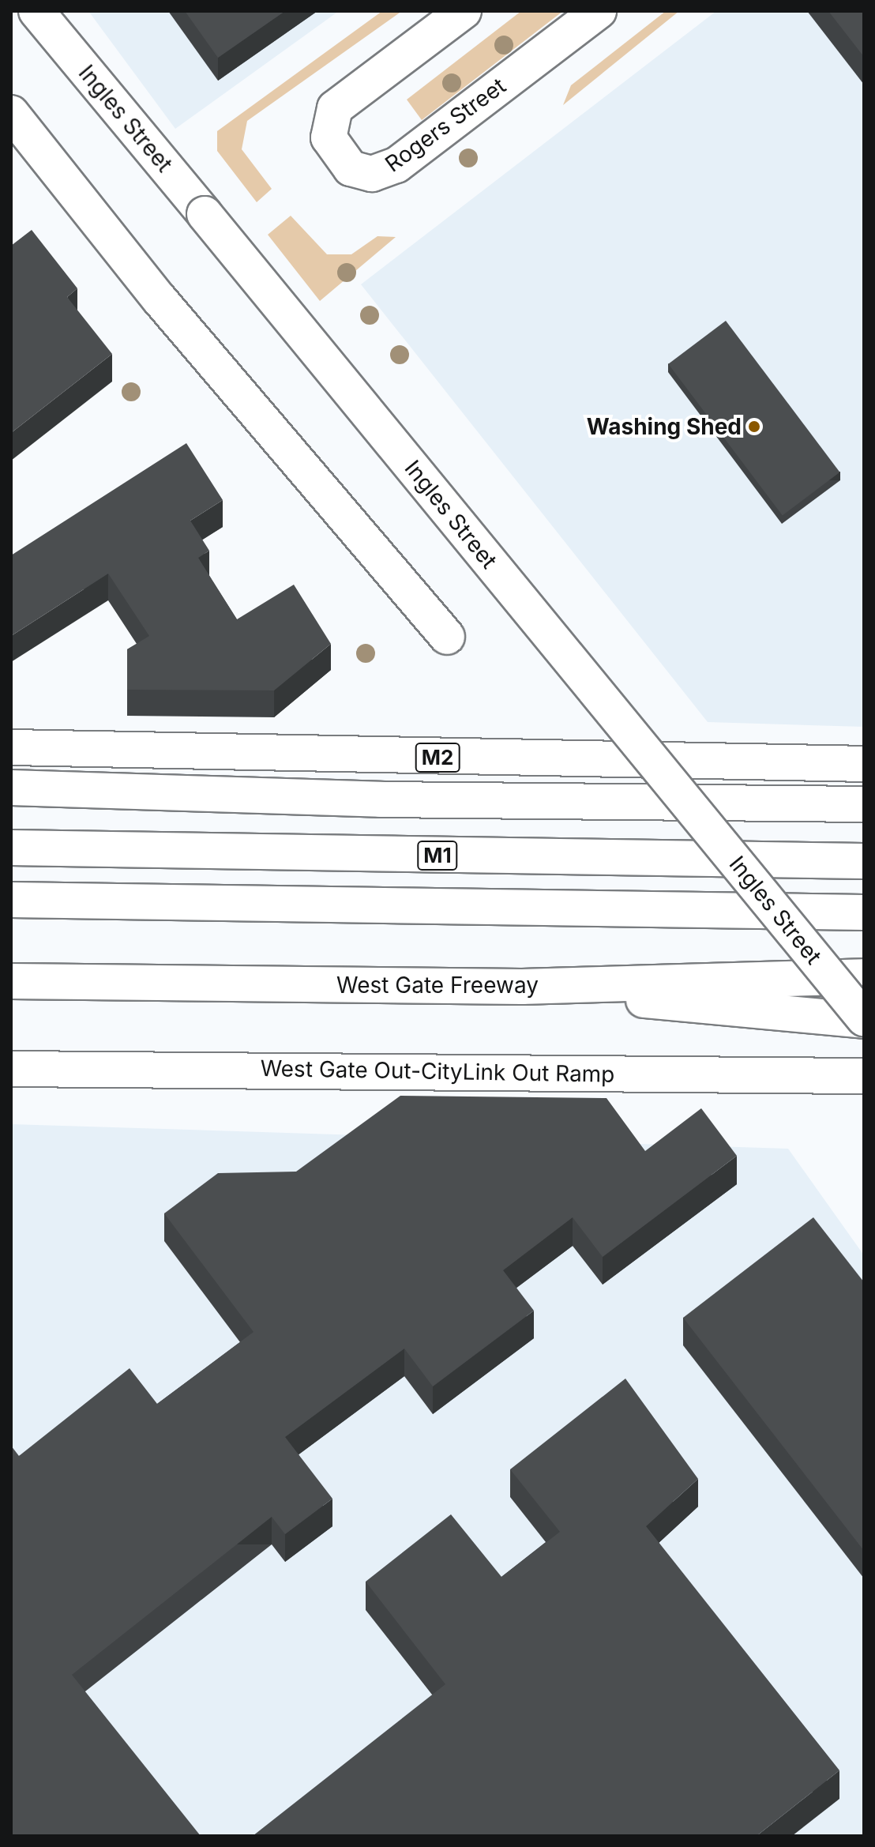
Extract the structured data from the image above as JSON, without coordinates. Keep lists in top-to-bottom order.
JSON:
{
  "streets": {
    "main road": [
      "Ingles Street",
      "Rogers Street",
      "M2",
      "M1",
      "West Gate Freeway",
      "West Gate Out-CityLink Out Ramp"
    ]
  },
  "places": ["Washing Shed"]
}
